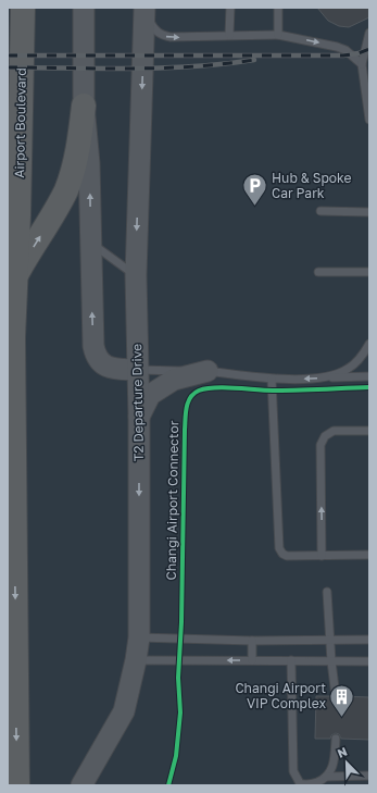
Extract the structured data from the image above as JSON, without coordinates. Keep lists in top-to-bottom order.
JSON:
{
  "streets": {
    "highway": ["Airport Boulevard"],
    "main road": ["T2 Departure Drive"],
    "cycle path": ["Changi Airport Connector"]
  },
  "one_way": ["Airport Boulevard"],
  "places": {
    "parking": ["Hub & Spoke Car Park"],
    "building": ["Changi Airport VIP Complex"]
  },
  "north": "top left"
}
